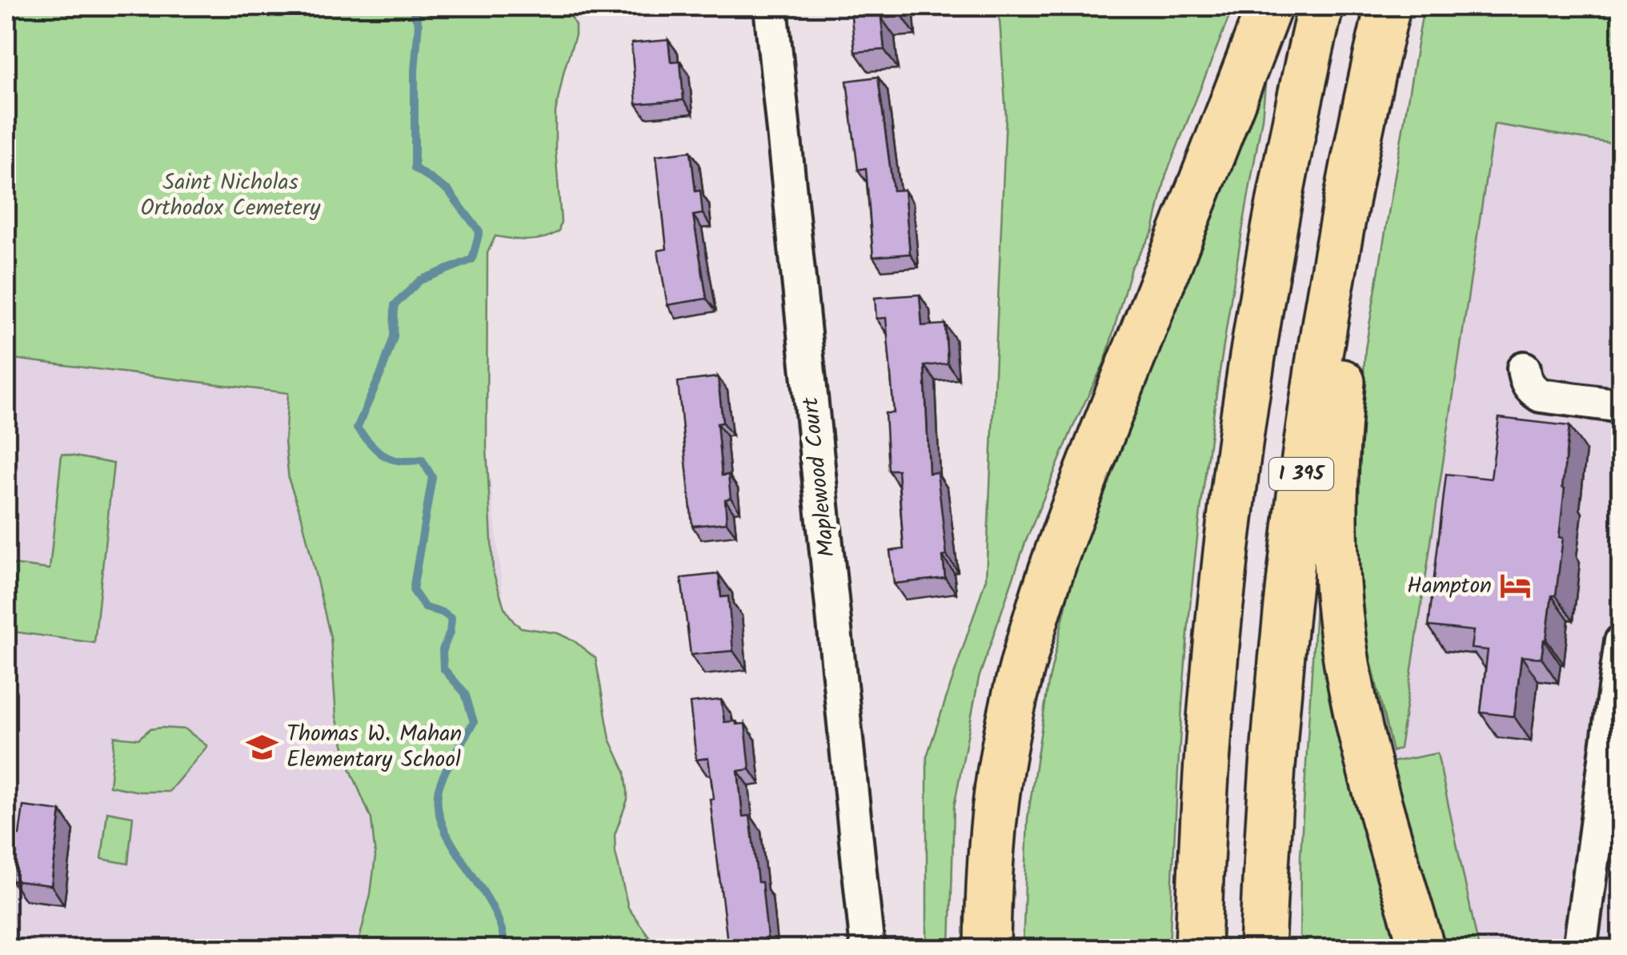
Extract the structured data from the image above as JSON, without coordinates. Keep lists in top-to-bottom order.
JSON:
{
  "streets": {
    "highway": ["I 395"],
    "street": ["Maplewood Court"]
  },
  "parks": ["Saint Nicholas Orthodox Cemetery"],
  "places": {
    "hotel": ["Hampton"],
    "school or university": ["Thomas W. Mahan Elementary School"]
  }
}
